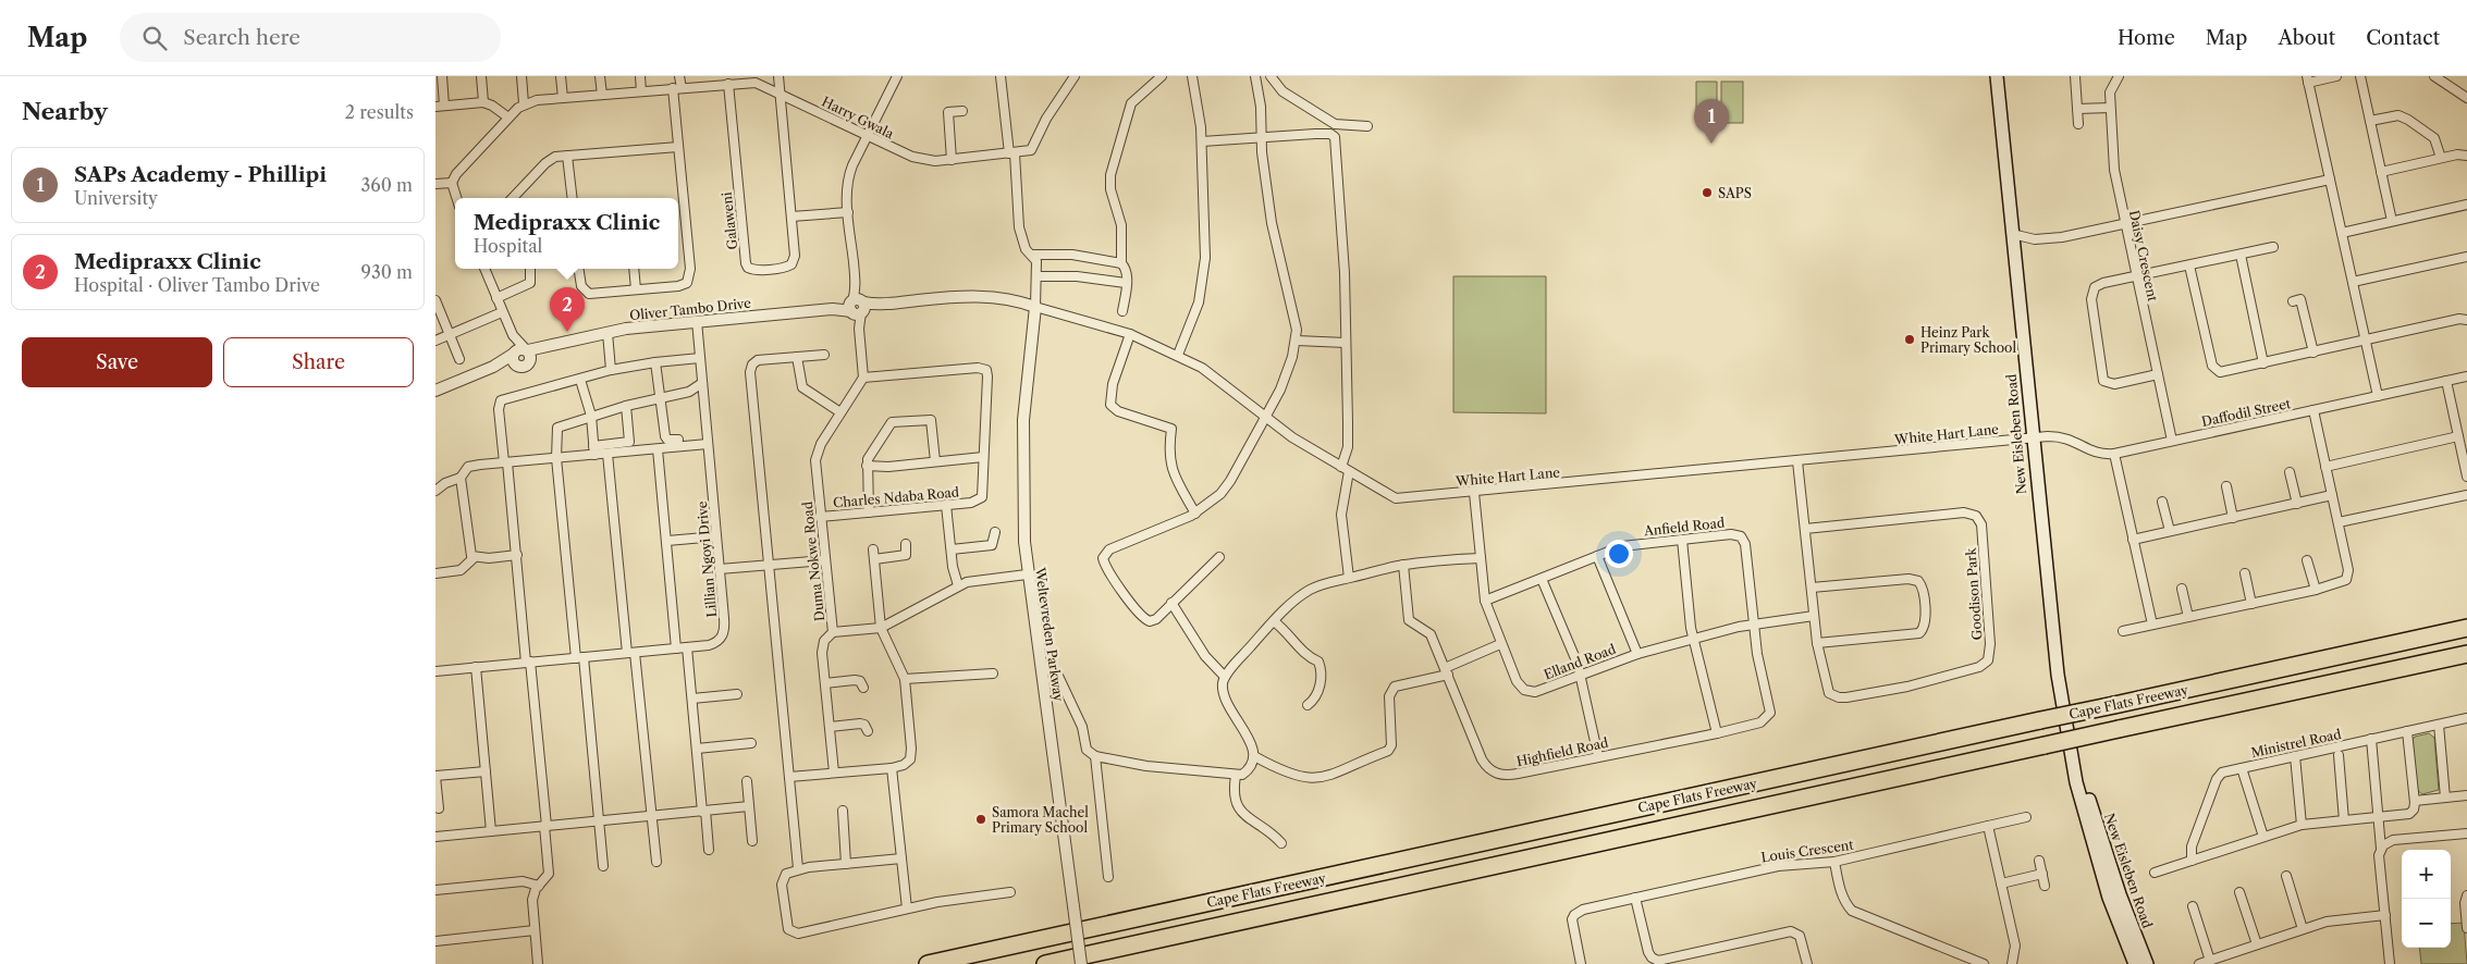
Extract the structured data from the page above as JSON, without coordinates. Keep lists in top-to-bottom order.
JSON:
{
  "streets": {
    "highway": ["Cape Flats Freeway"],
    "main road": ["New Eisleben Road"],
    "street": [
      "Harry Gwala",
      "Galaweni",
      "Daisy Crescent",
      "Oliver Tambo Drive",
      "Daffodil Street",
      "White Hart Lane",
      "Charles Ndaba Road",
      "Anfield Road",
      "Lillian Ngoyi Drive",
      "Duma Nokwe Road",
      "Goodison Park",
      "Weltevreden Parkway",
      "Elland Road",
      "Ministrel Road",
      "Highfield Road",
      "Louis Crescent"
    ]
  },
  "crossings": [
    ["Harry Gwala", "Galaweni"],
    ["Daisy Crescent", "Daffodil Street"],
    ["Oliver Tambo Drive", "White Hart Lane"],
    ["Oliver Tambo Drive", "Lillian Ngoyi Drive"],
    ["Oliver Tambo Drive", "Weltevreden Parkway"],
    ["Daffodil Street", "White Hart Lane"],
    ["Daffodil Street", "New Eisleben Road"],
    ["White Hart Lane", "New Eisleben Road"],
    ["White Hart Lane", "Weltevreden Parkway"],
    ["White Hart Lane", "Elland Road"],
    ["Charles Ndaba Road", "Duma Nokwe Road"],
    ["Anfield Road", "Elland Road"],
    ["Anfield Road", "Highfield Road"],
    ["Duma Nokwe Road", "Weltevreden Parkway"],
    ["Elland Road", "Highfield Road"]
  ],
  "places": ["SAPS", "Heinz Park Primary School", "Samora Machel Primary School"],
  "page": {
    "header": "Map",
    "search": "Search here",
    "nav": [
      "Home",
      "Map",
      "About",
      "Contact"
    ],
    "heading": ["Nearby", "2 results"],
    "pins": ["1", "2"],
    "list": [
      {
        "mark": "1",
        "name": "SAPs Academy - Phillipi",
        "note": "University",
        "value": "360 m"
      },
      {
        "mark": "2",
        "name": "Medipraxx Clinic",
        "note": "Hospital · Oliver Tambo Drive",
        "value": "930 m"
      }
    ],
    "popup": ["Medipraxx Clinic", "Hospital"],
    "buttons": ["Save", "Share"],
    "map_buttons": ["+", "−"]
  }
}
